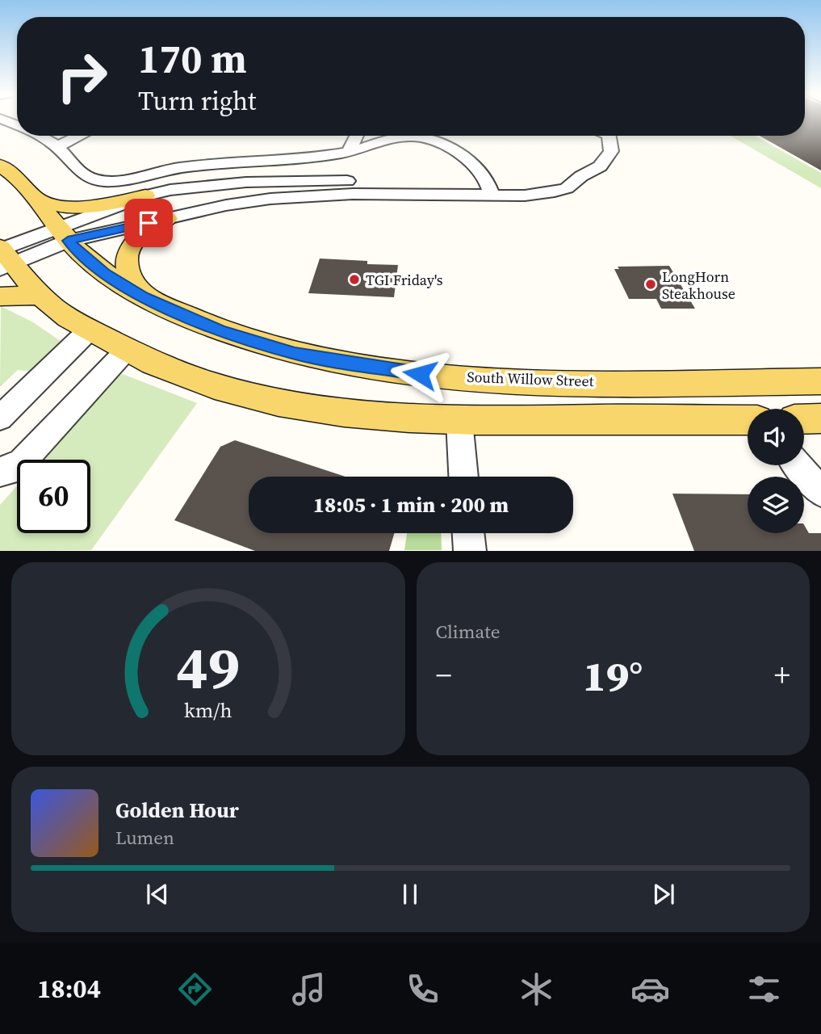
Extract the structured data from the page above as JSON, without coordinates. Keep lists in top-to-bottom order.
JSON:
{
  "streets": {
    "main road": ["South Willow Street"]
  },
  "places": ["TGI Friday's", "LongHorn Steakhouse"],
  "page": {
    "turn": ["170 m", "Turn right"],
    "limit": "60",
    "trip": "18:05 · 1 min · 200 m",
    "tile": "Climate",
    "heat": ["−", "19°", "+"],
    "song": ["Golden Hour", "Lumen"],
    "tabs": "18:04",
    "gauge": ["49", "km/h"]
  }
}
